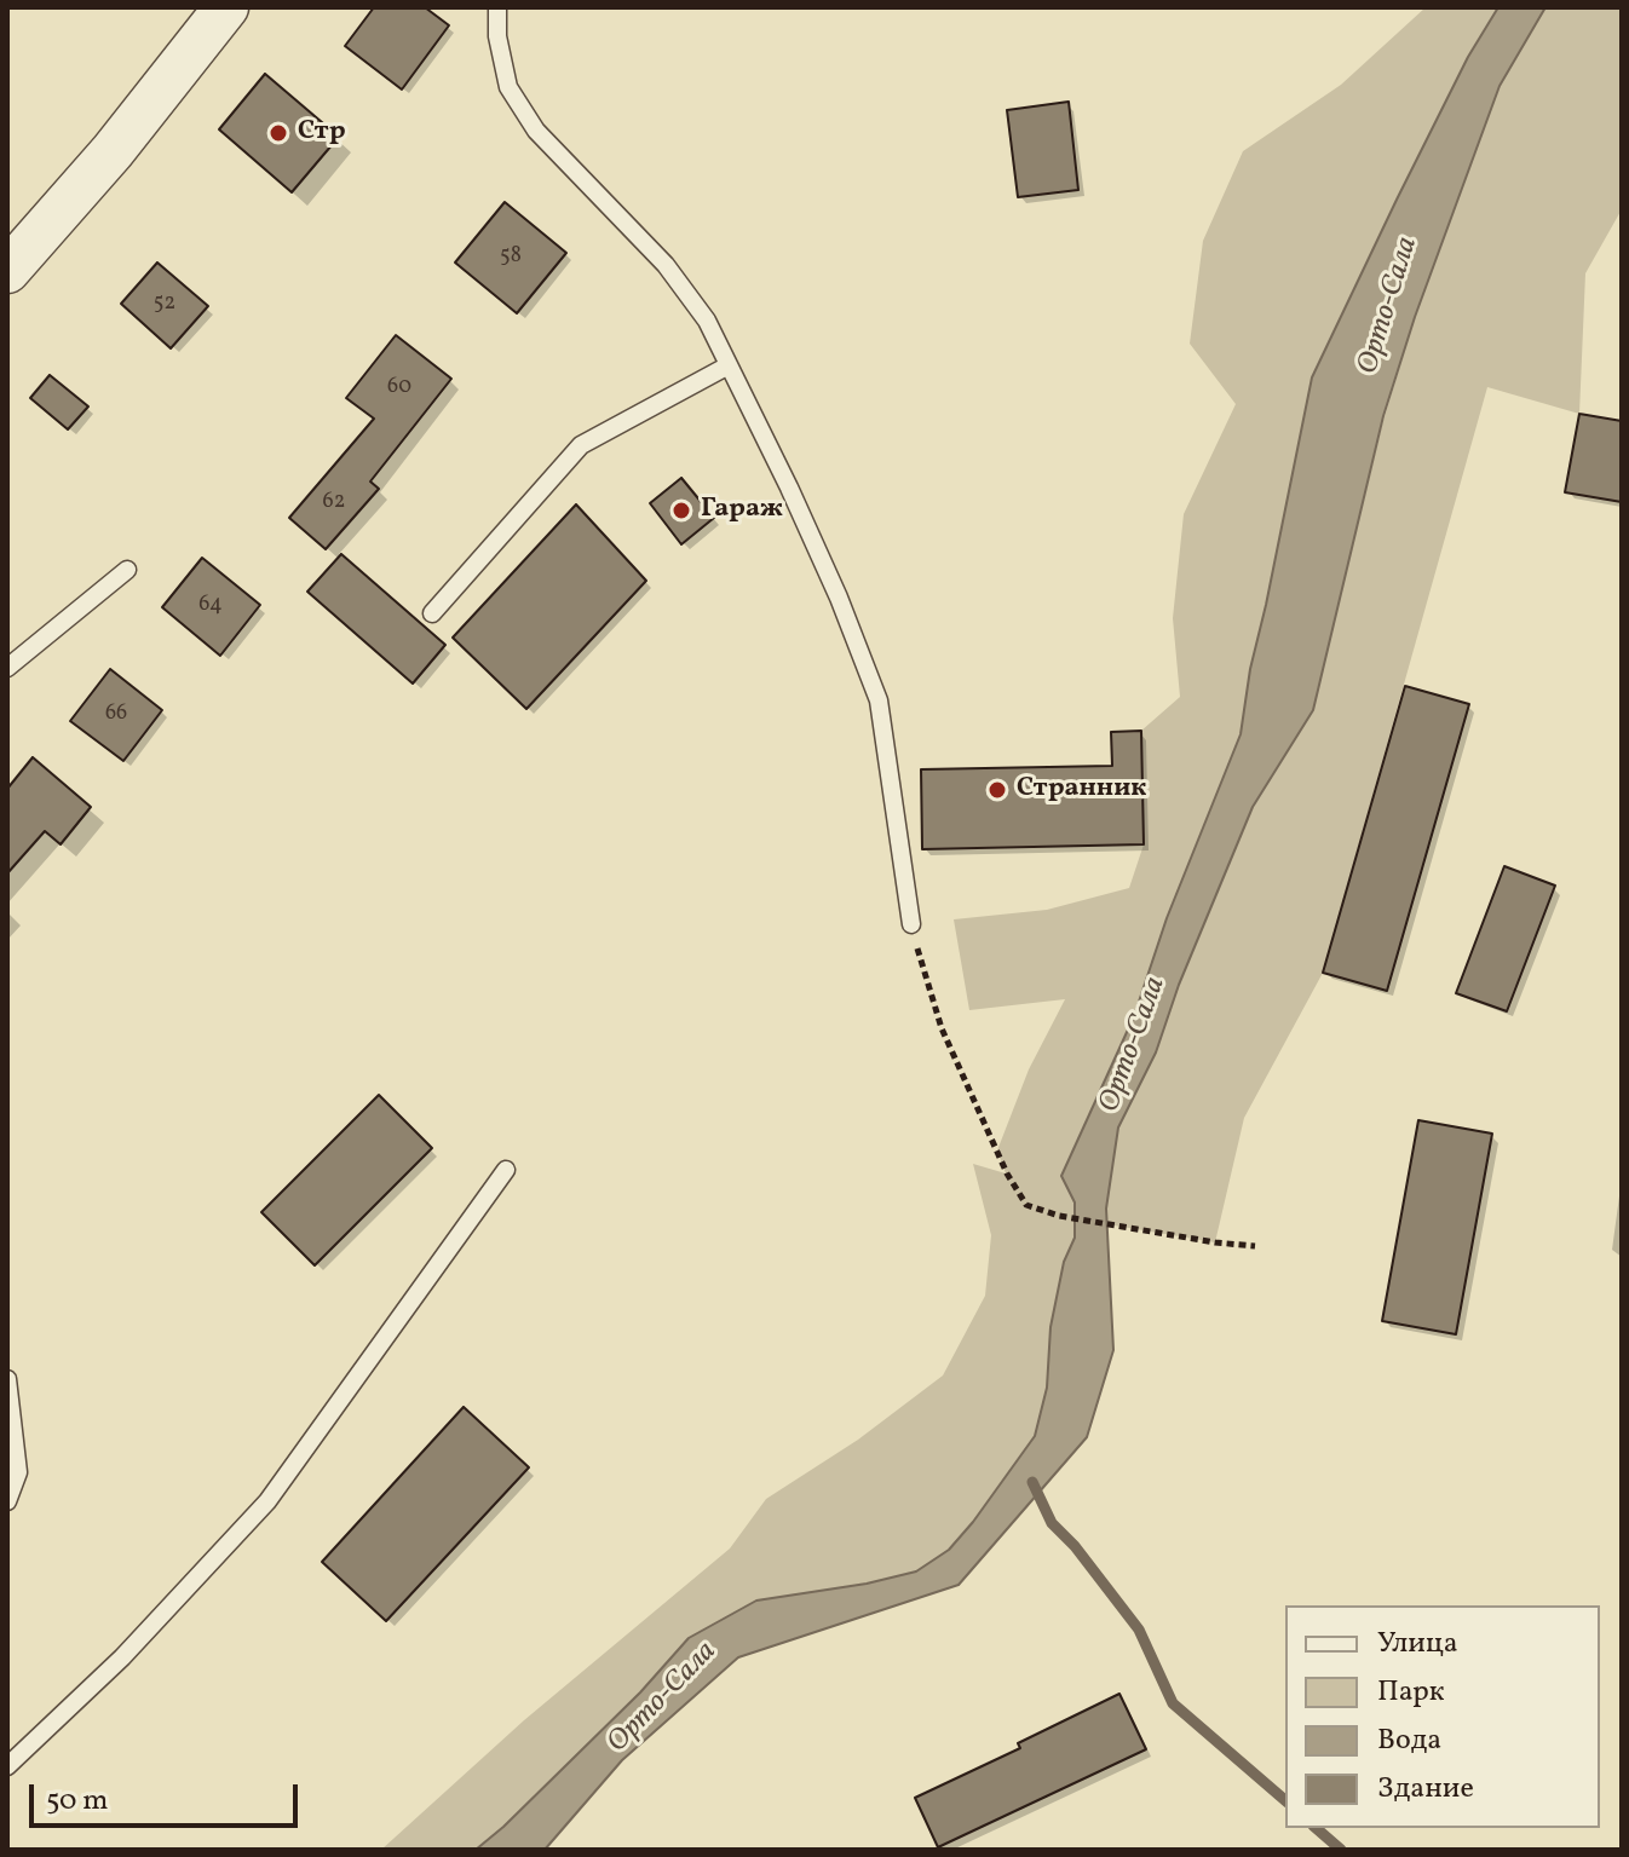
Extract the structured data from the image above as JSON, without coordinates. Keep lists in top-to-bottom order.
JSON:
{
  "water": ["Орто-Сала"],
  "places": ["Стр", "Гараж", "Странник"],
  "house_numbers": [
    "58",
    "52",
    "60",
    "62",
    "64",
    "66"
  ],
  "legend": [
    "Улица",
    "Парк",
    "Вода",
    "Здание"
  ],
  "scale_bar": "50 m"
}
